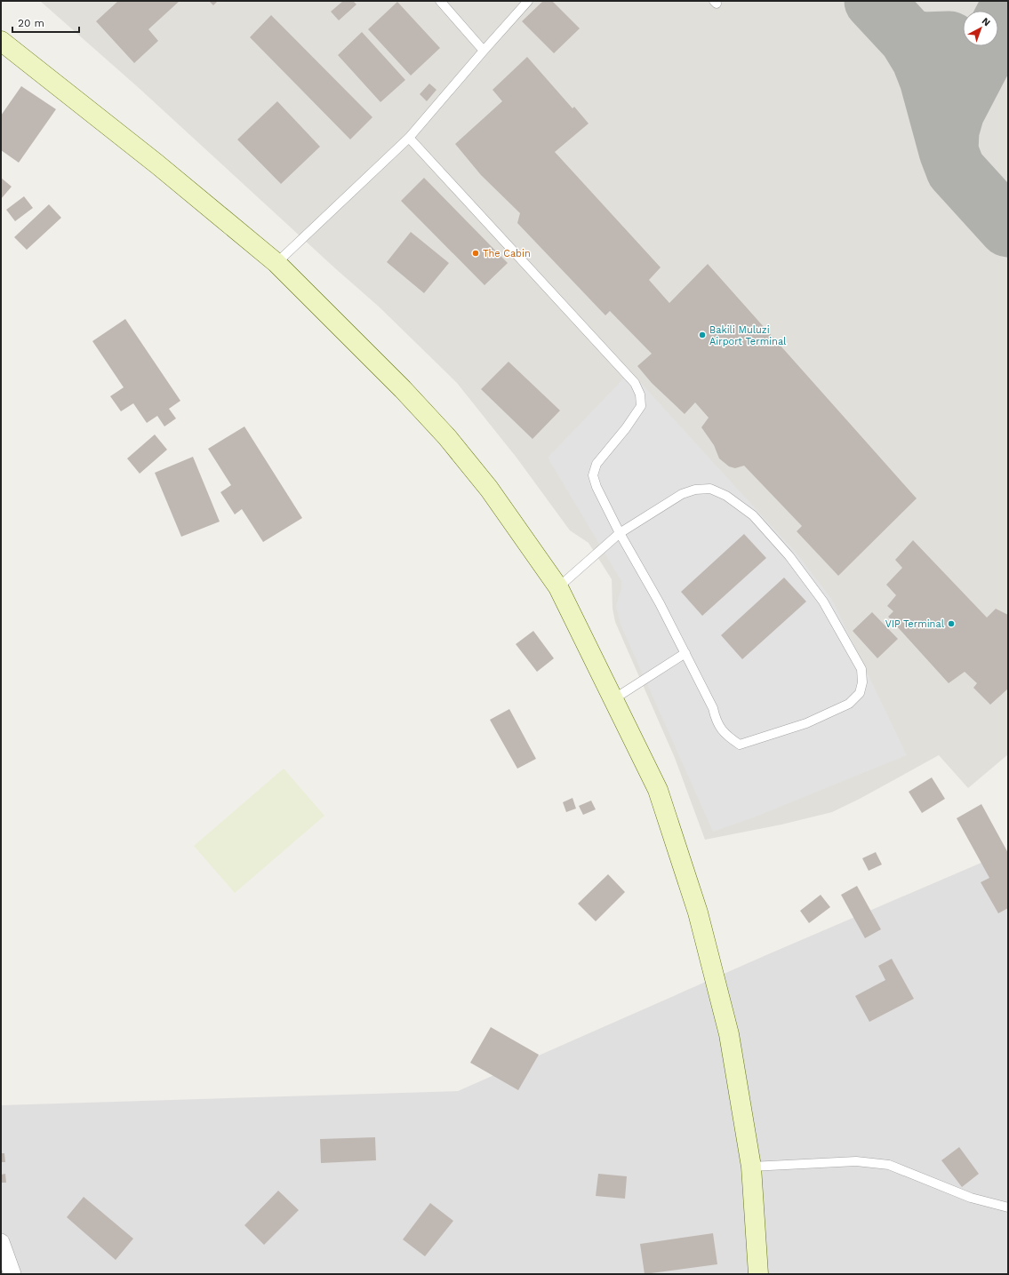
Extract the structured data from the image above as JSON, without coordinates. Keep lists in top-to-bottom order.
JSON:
{
  "places": ["The Cabin", "Bakili Muluzi Airport Terminal", "VIP Terminal"],
  "scale_bar": "20 m",
  "north": "top right"
}
